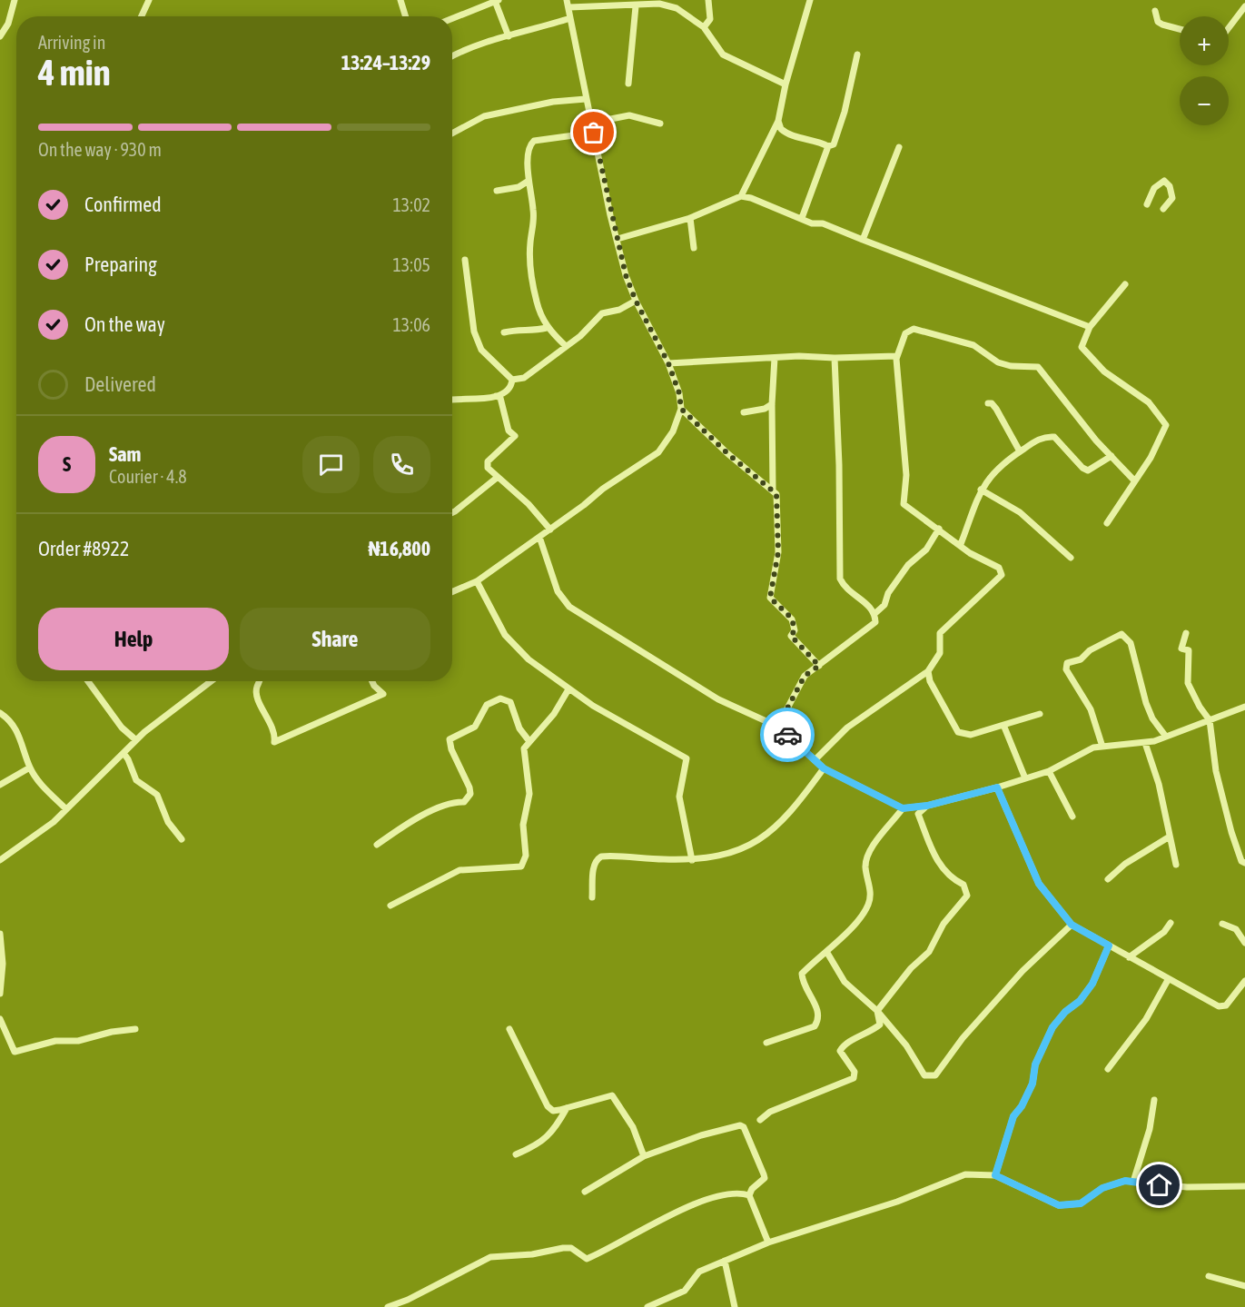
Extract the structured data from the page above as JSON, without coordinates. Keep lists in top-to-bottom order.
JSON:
{
  "page": {
    "map_buttons": ["+", "−"],
    "heading": ["4 min", "Arriving in", "13:24–13:29"],
    "panel": [
      "Sam",
      "Courier · 4.8",
      "Order #8922",
      "₦16,800"
    ],
    "bar": "On the way · 930 m",
    "list": [
      ["Confirmed", "13:02"],
      ["Preparing", "13:05"],
      ["On the way", "13:06"],
      "Delivered"
    ],
    "round": "S",
    "buttons": ["Help", "Share"]
  }
}
